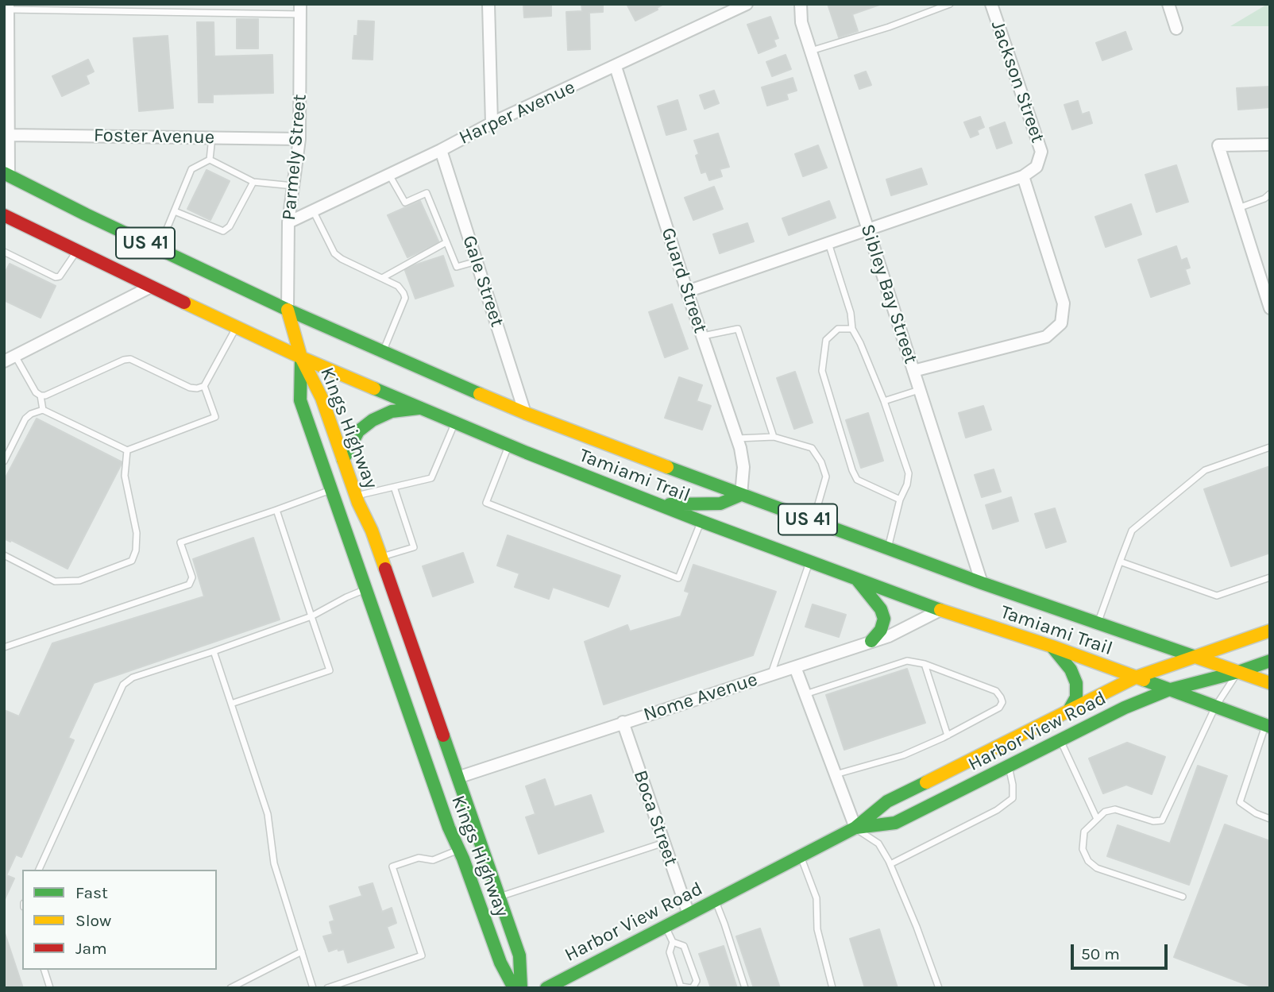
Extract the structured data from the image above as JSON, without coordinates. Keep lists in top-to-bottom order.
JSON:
{
  "streets": {
    "main road": [
      "US 41",
      "Kings Highway",
      "Tamiami Trail",
      "Harbor View Road"
    ],
    "street": [
      "Jackson Street",
      "Harper Avenue",
      "Foster Avenue",
      "Parmely Street",
      "Guard Street",
      "Gale Street",
      "Sibley Bay Street",
      "Nome Avenue",
      "Boca Street"
    ]
  },
  "crossings": [
    ["Harper Avenue", "Parmely Street"],
    ["Harper Avenue", "Guard Street"],
    ["Harper Avenue", "Gale Street"],
    ["Foster Avenue", "Parmely Street"],
    ["Parmely Street", "Tamiami Trail"],
    ["Guard Street", "Tamiami Trail"],
    ["Gale Street", "Tamiami Trail"],
    ["Sibley Bay Street", "Tamiami Trail"],
    ["Kings Highway", "Tamiami Trail"],
    ["Kings Highway", "Nome Avenue"],
    ["Tamiami Trail", "Nome Avenue"],
    ["Tamiami Trail", "Harbor View Road"],
    ["Nome Avenue", "Boca Street"],
    ["Harbor View Road", "Boca Street"]
  ],
  "legend": ["Fast", "Slow", "Jam"],
  "scale_bar": "50 m"
}
